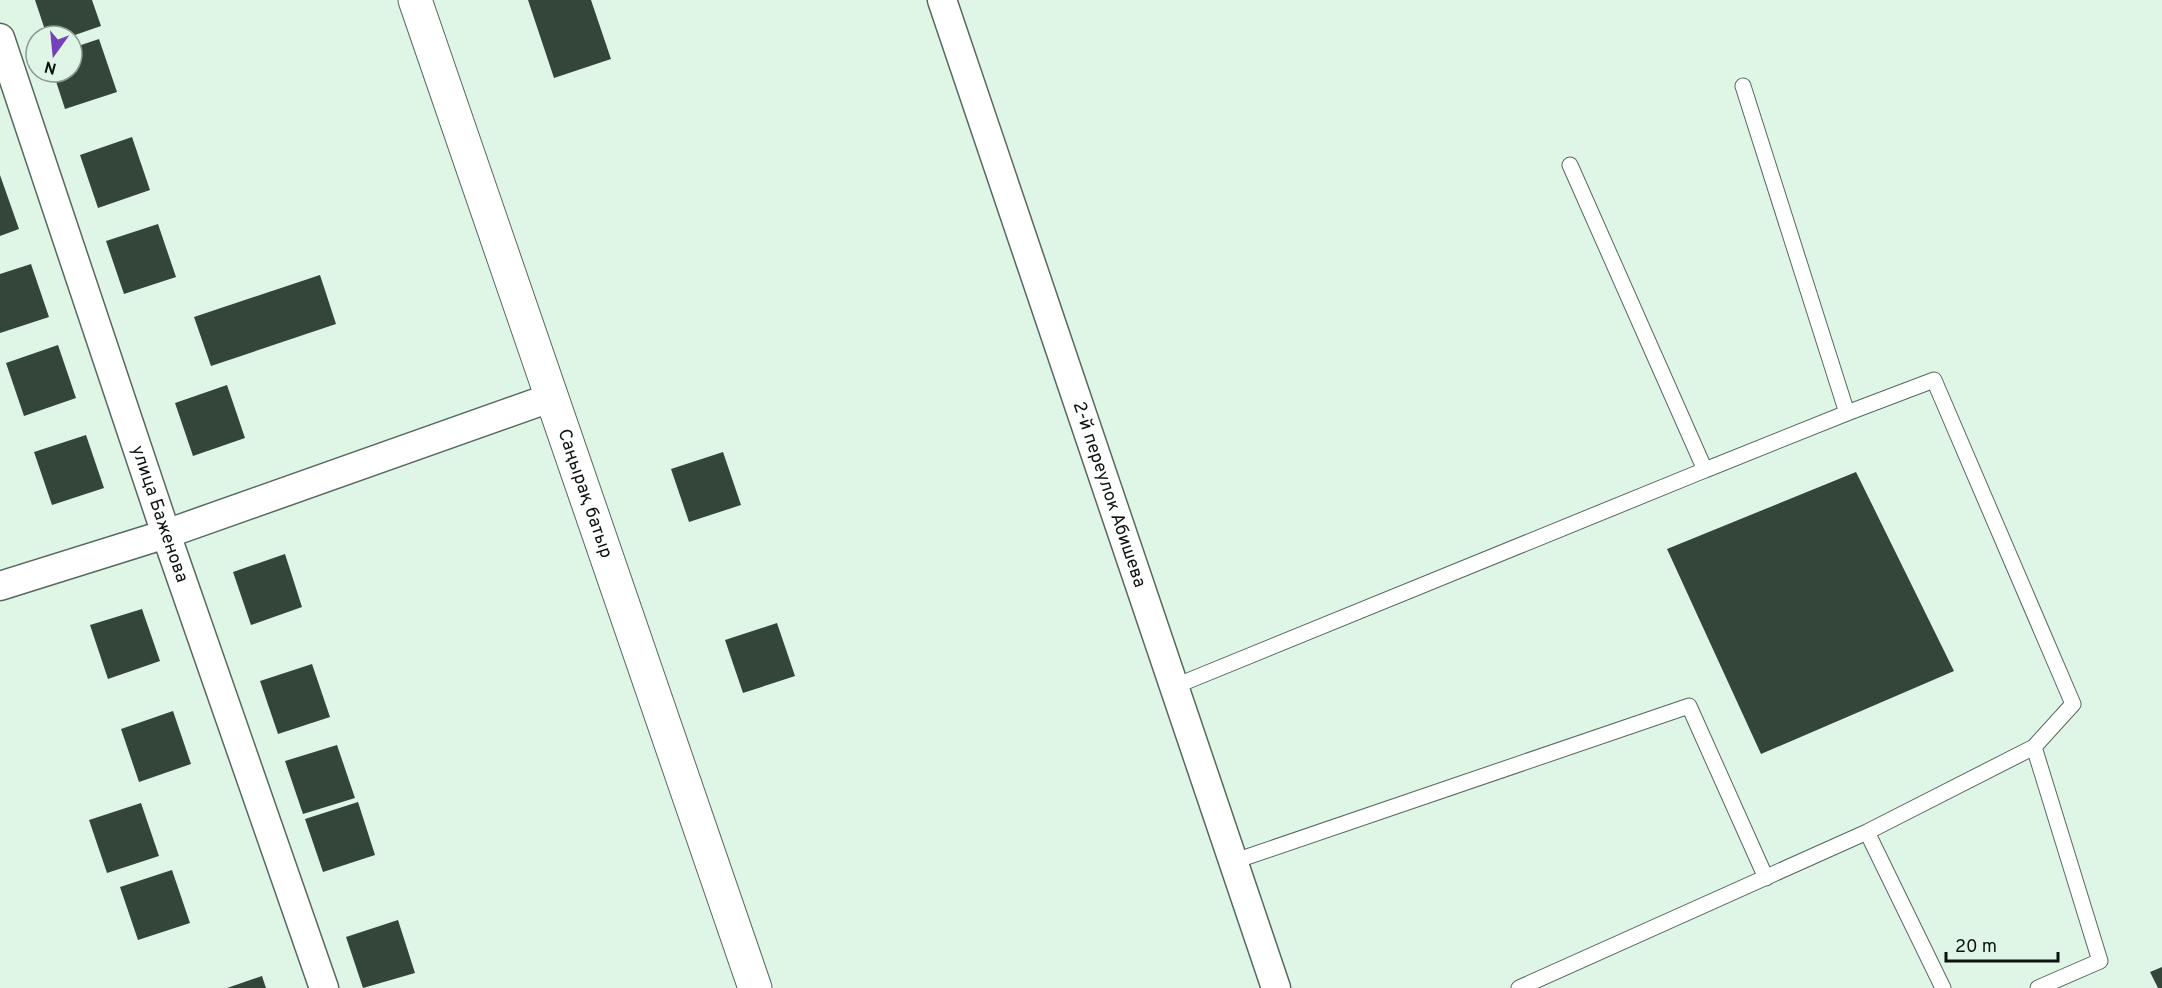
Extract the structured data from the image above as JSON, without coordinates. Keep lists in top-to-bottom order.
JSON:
{
  "streets": {
    "street": ["Саңырақ батыр", "2-й переулок Абишева", "улица Баженова"]
  },
  "scale_bar": "20 m",
  "north": "bottom"
}
